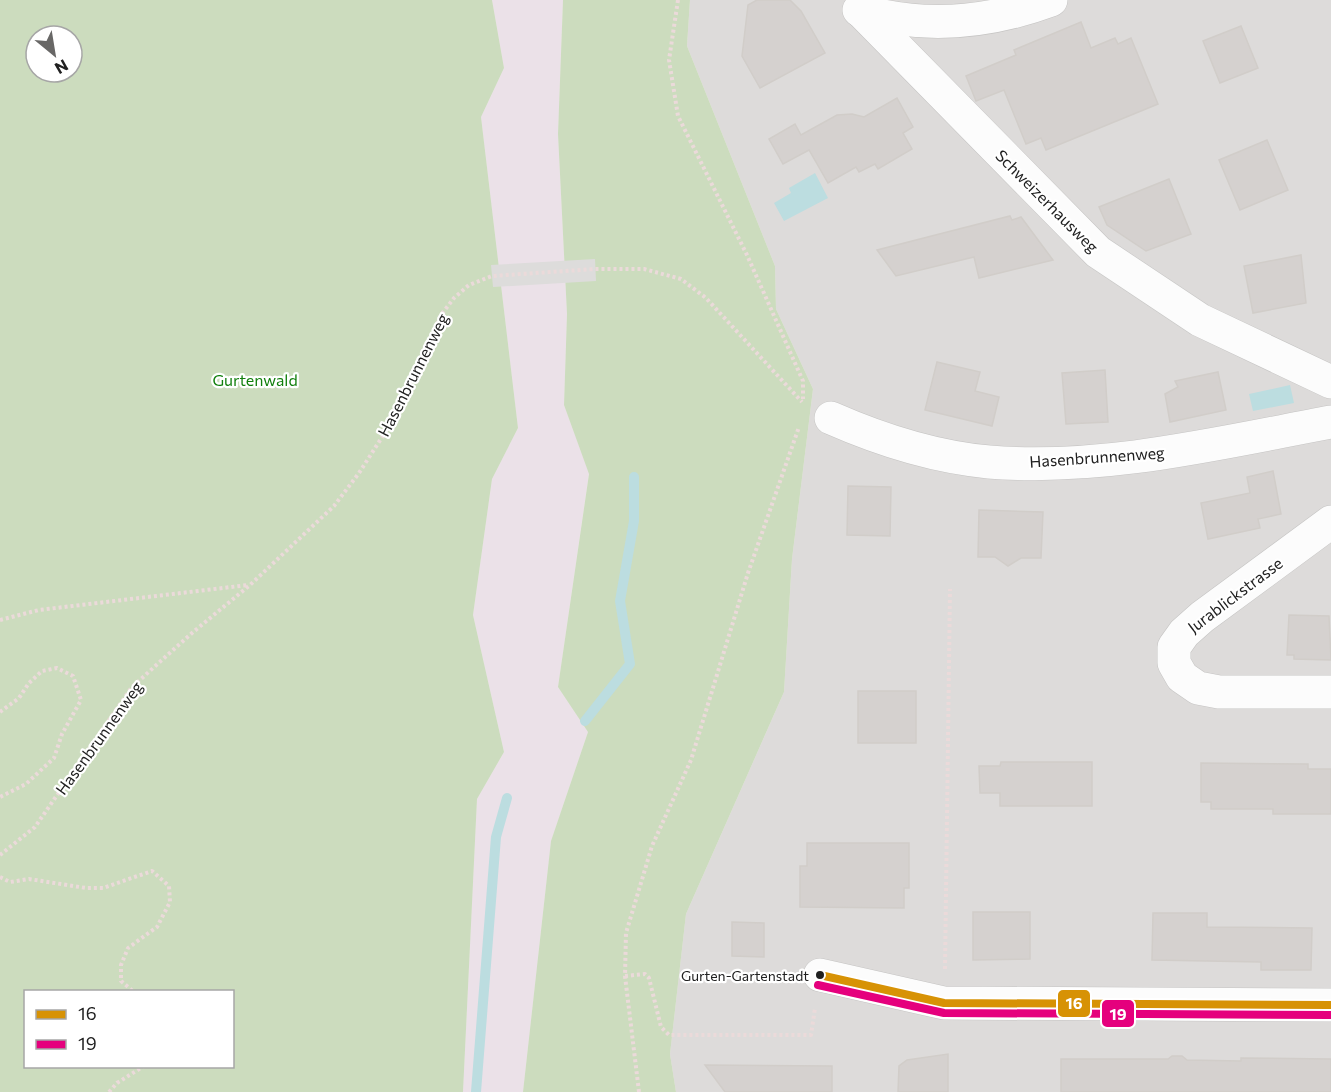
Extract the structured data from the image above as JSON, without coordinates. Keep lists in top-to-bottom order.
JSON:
{
  "streets": {
    "street": ["Schweizerhausweg", "Hasenbrunnenweg", "Jurablickstrasse"]
  },
  "parks": ["Gurtenwald"],
  "places": ["Gurten-Gartenstadt"],
  "lines": ["transit line 16", "transit line 19"],
  "legend": ["16", "19"],
  "north": "bottom right"
}
